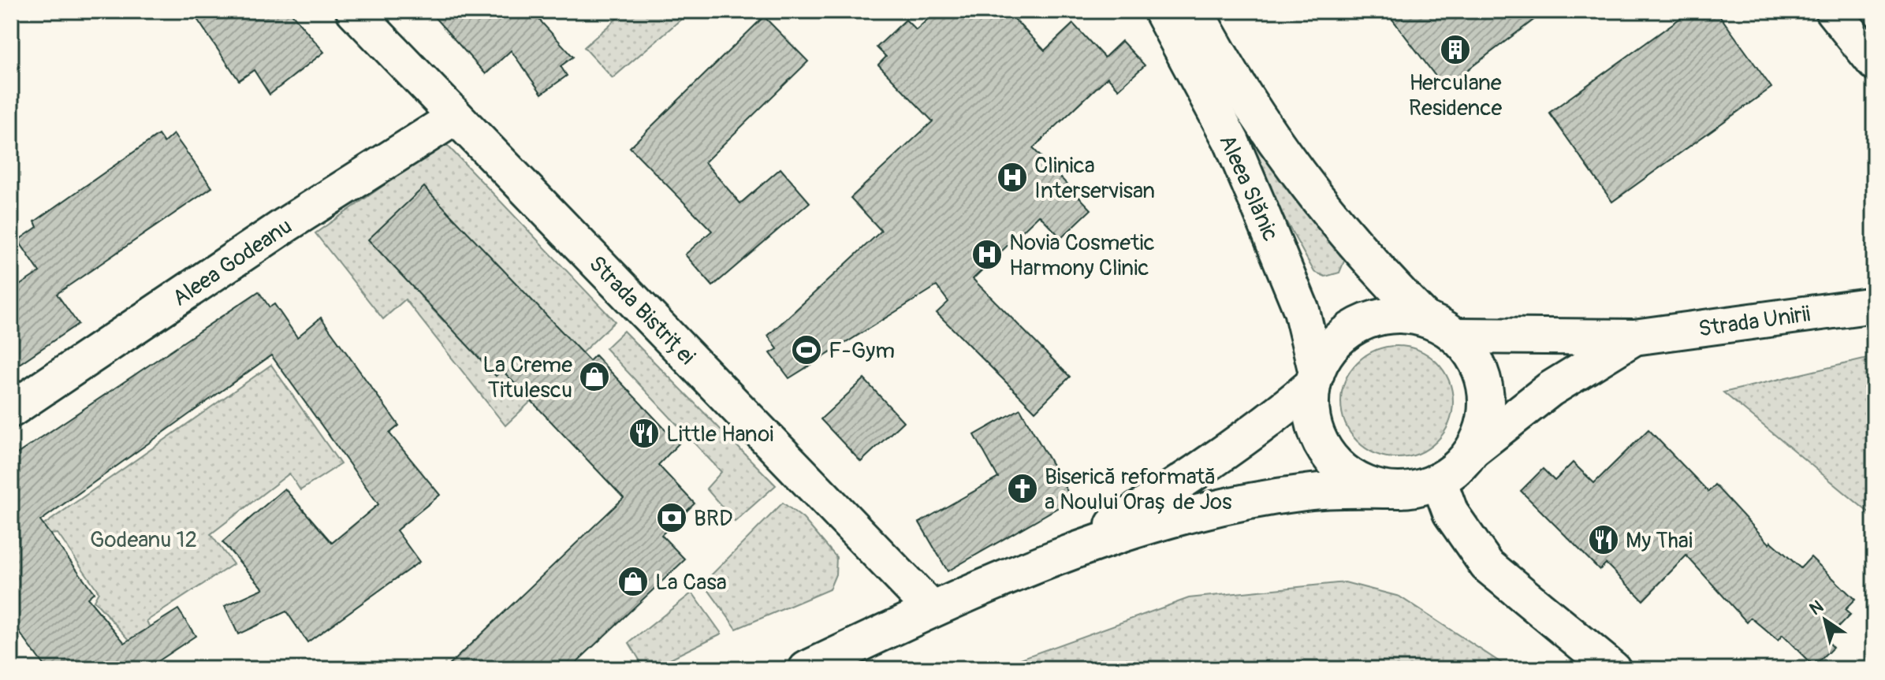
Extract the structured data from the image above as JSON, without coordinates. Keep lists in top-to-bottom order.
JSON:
{
  "streets": {
    "main road": [
      "Aleea Slănic",
      "Aleea Godeanu",
      "Strada Bistriței",
      "Strada Unirii"
    ]
  },
  "crossings": [
    ["Aleea Slănic", "Strada Unirii"],
    ["Aleea Godeanu", "Strada Bistriței"]
  ],
  "parks": ["Godeanu 12"],
  "places": {
    "building": ["Herculane Residence"],
    "hospital": ["Clinica Interservisan", "Novia Cosmetic Harmony Clinic"],
    "sports": ["F-Gym"],
    "shop": ["La Creme Titulescu", "La Casa"],
    "restaurant": ["Little Hanoi", "My Thai"],
    "church": ["Biserică reformată a Noului Oraș de Jos"],
    "bank": ["BRD"]
  },
  "north": "top left"
}
